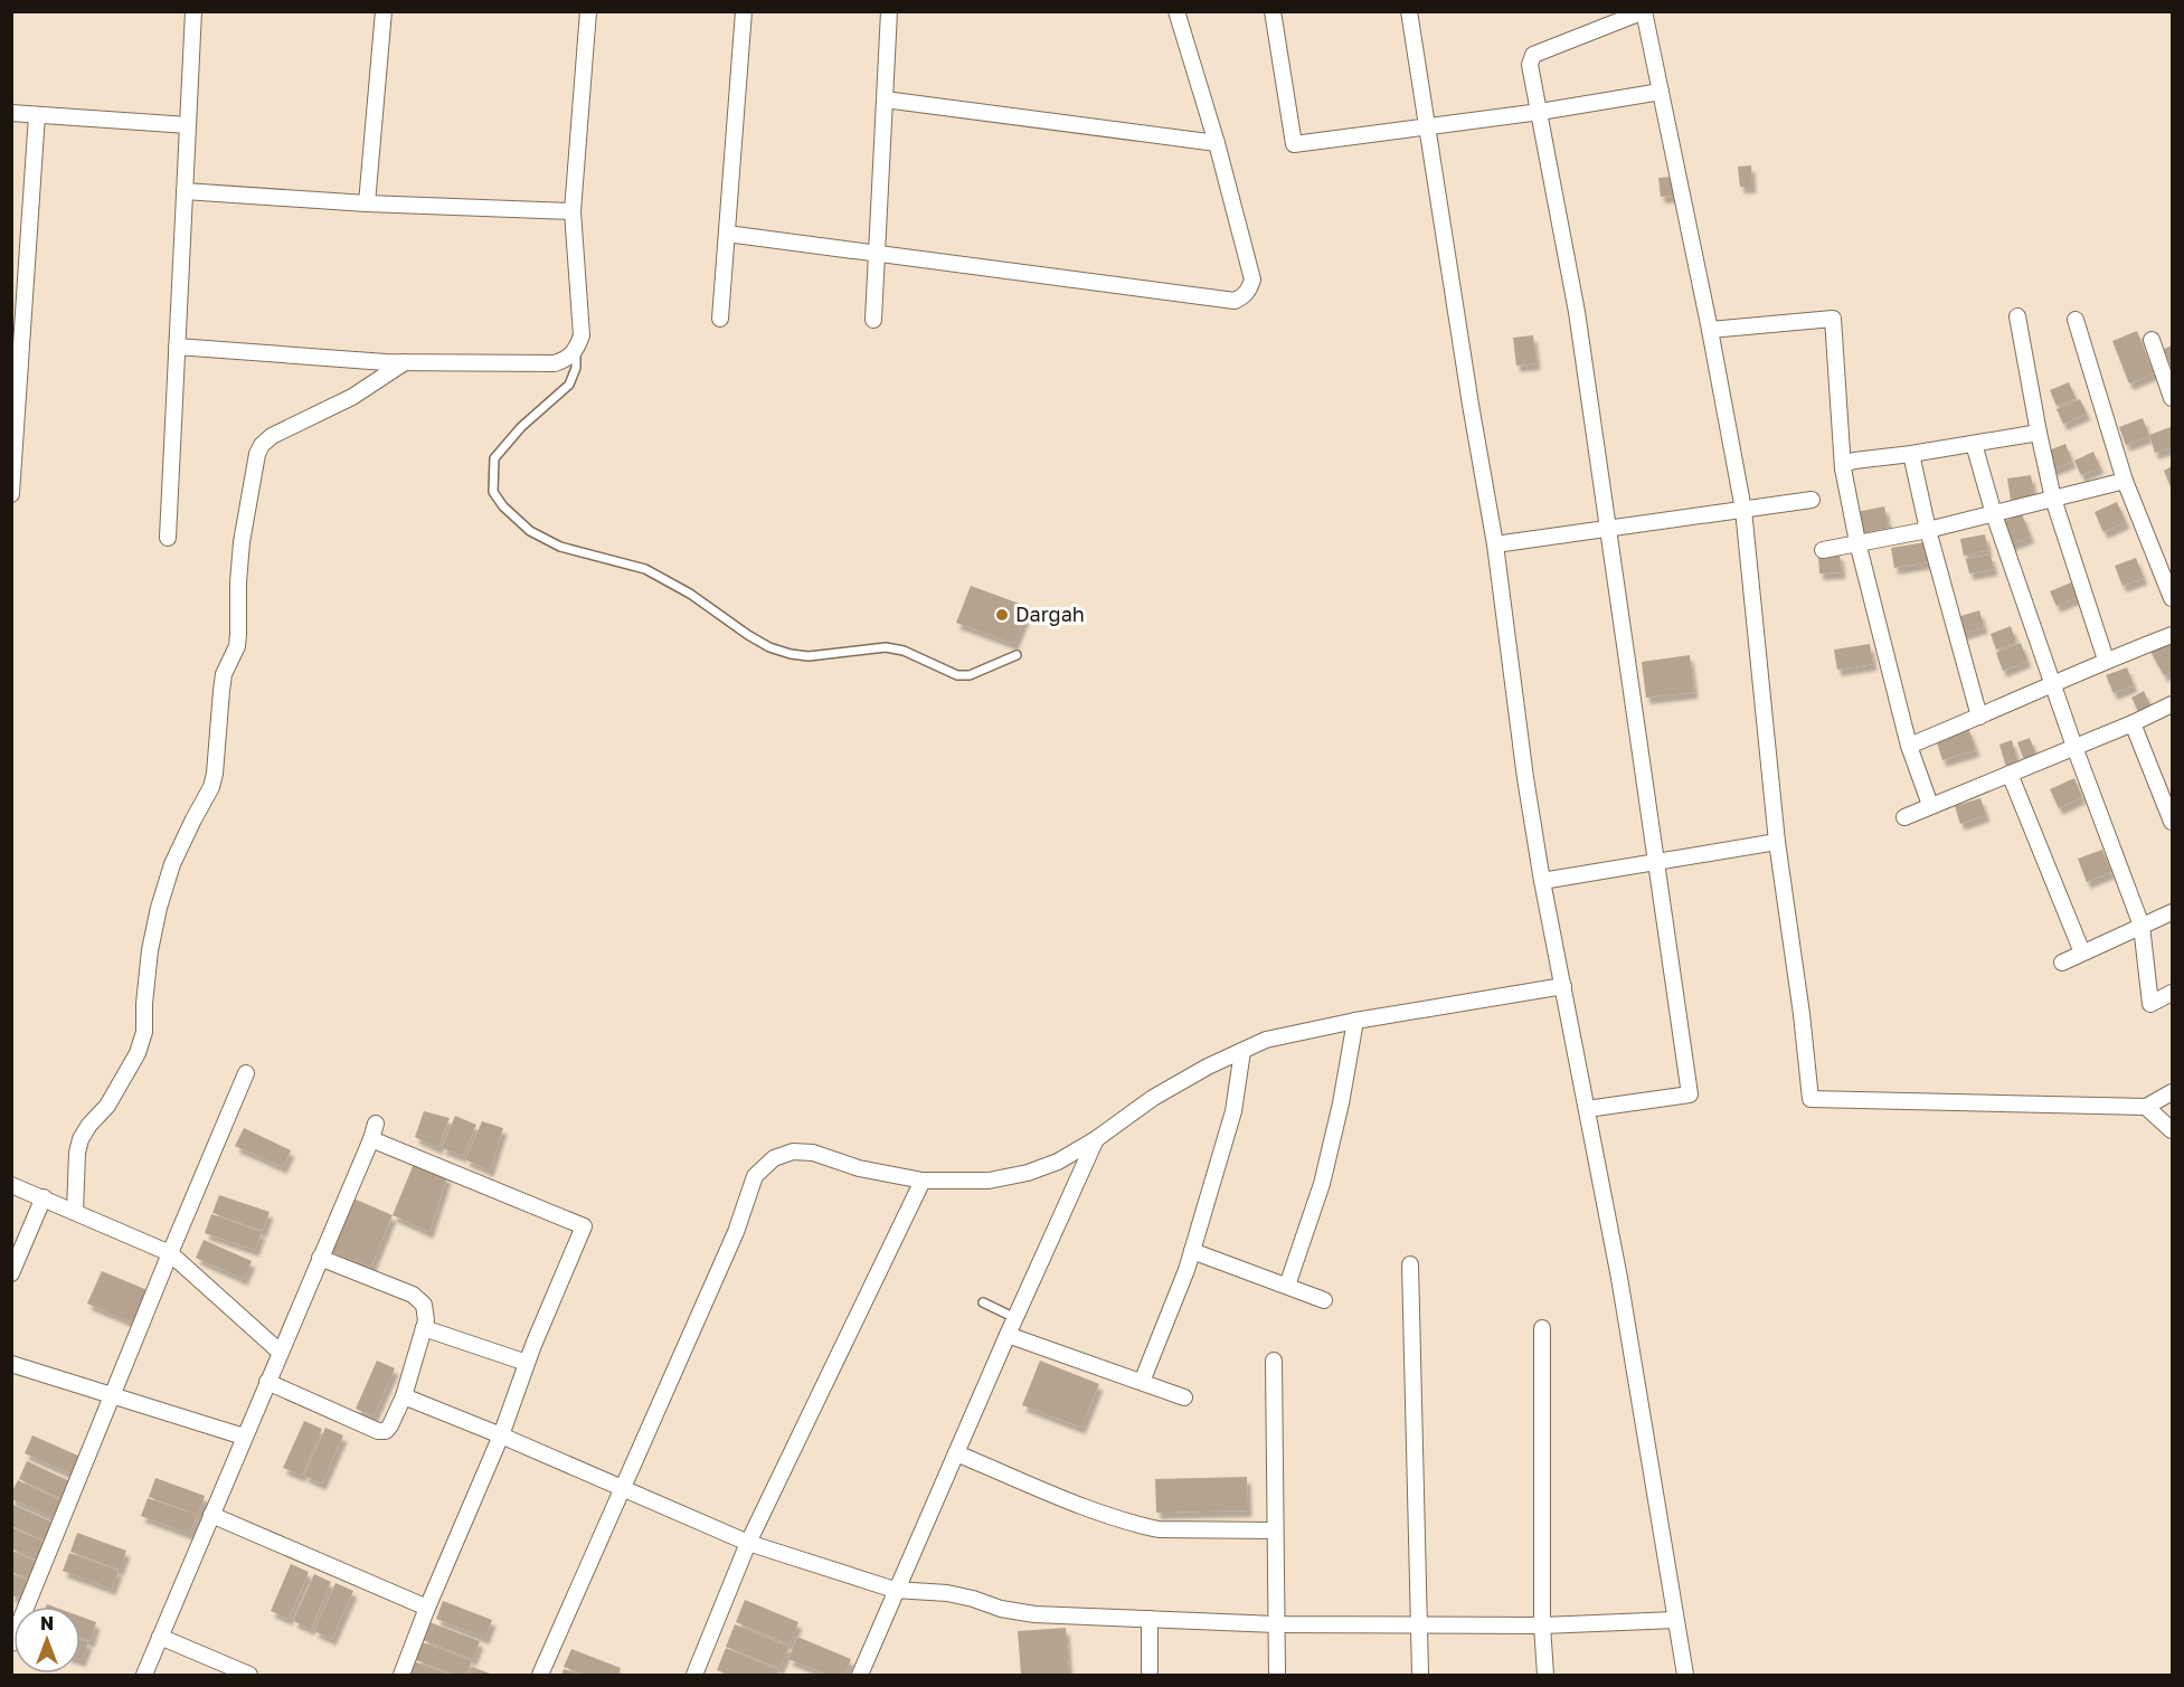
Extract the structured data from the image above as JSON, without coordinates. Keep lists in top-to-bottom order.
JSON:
{
  "places": ["Dargah"],
  "north": "top"
}
